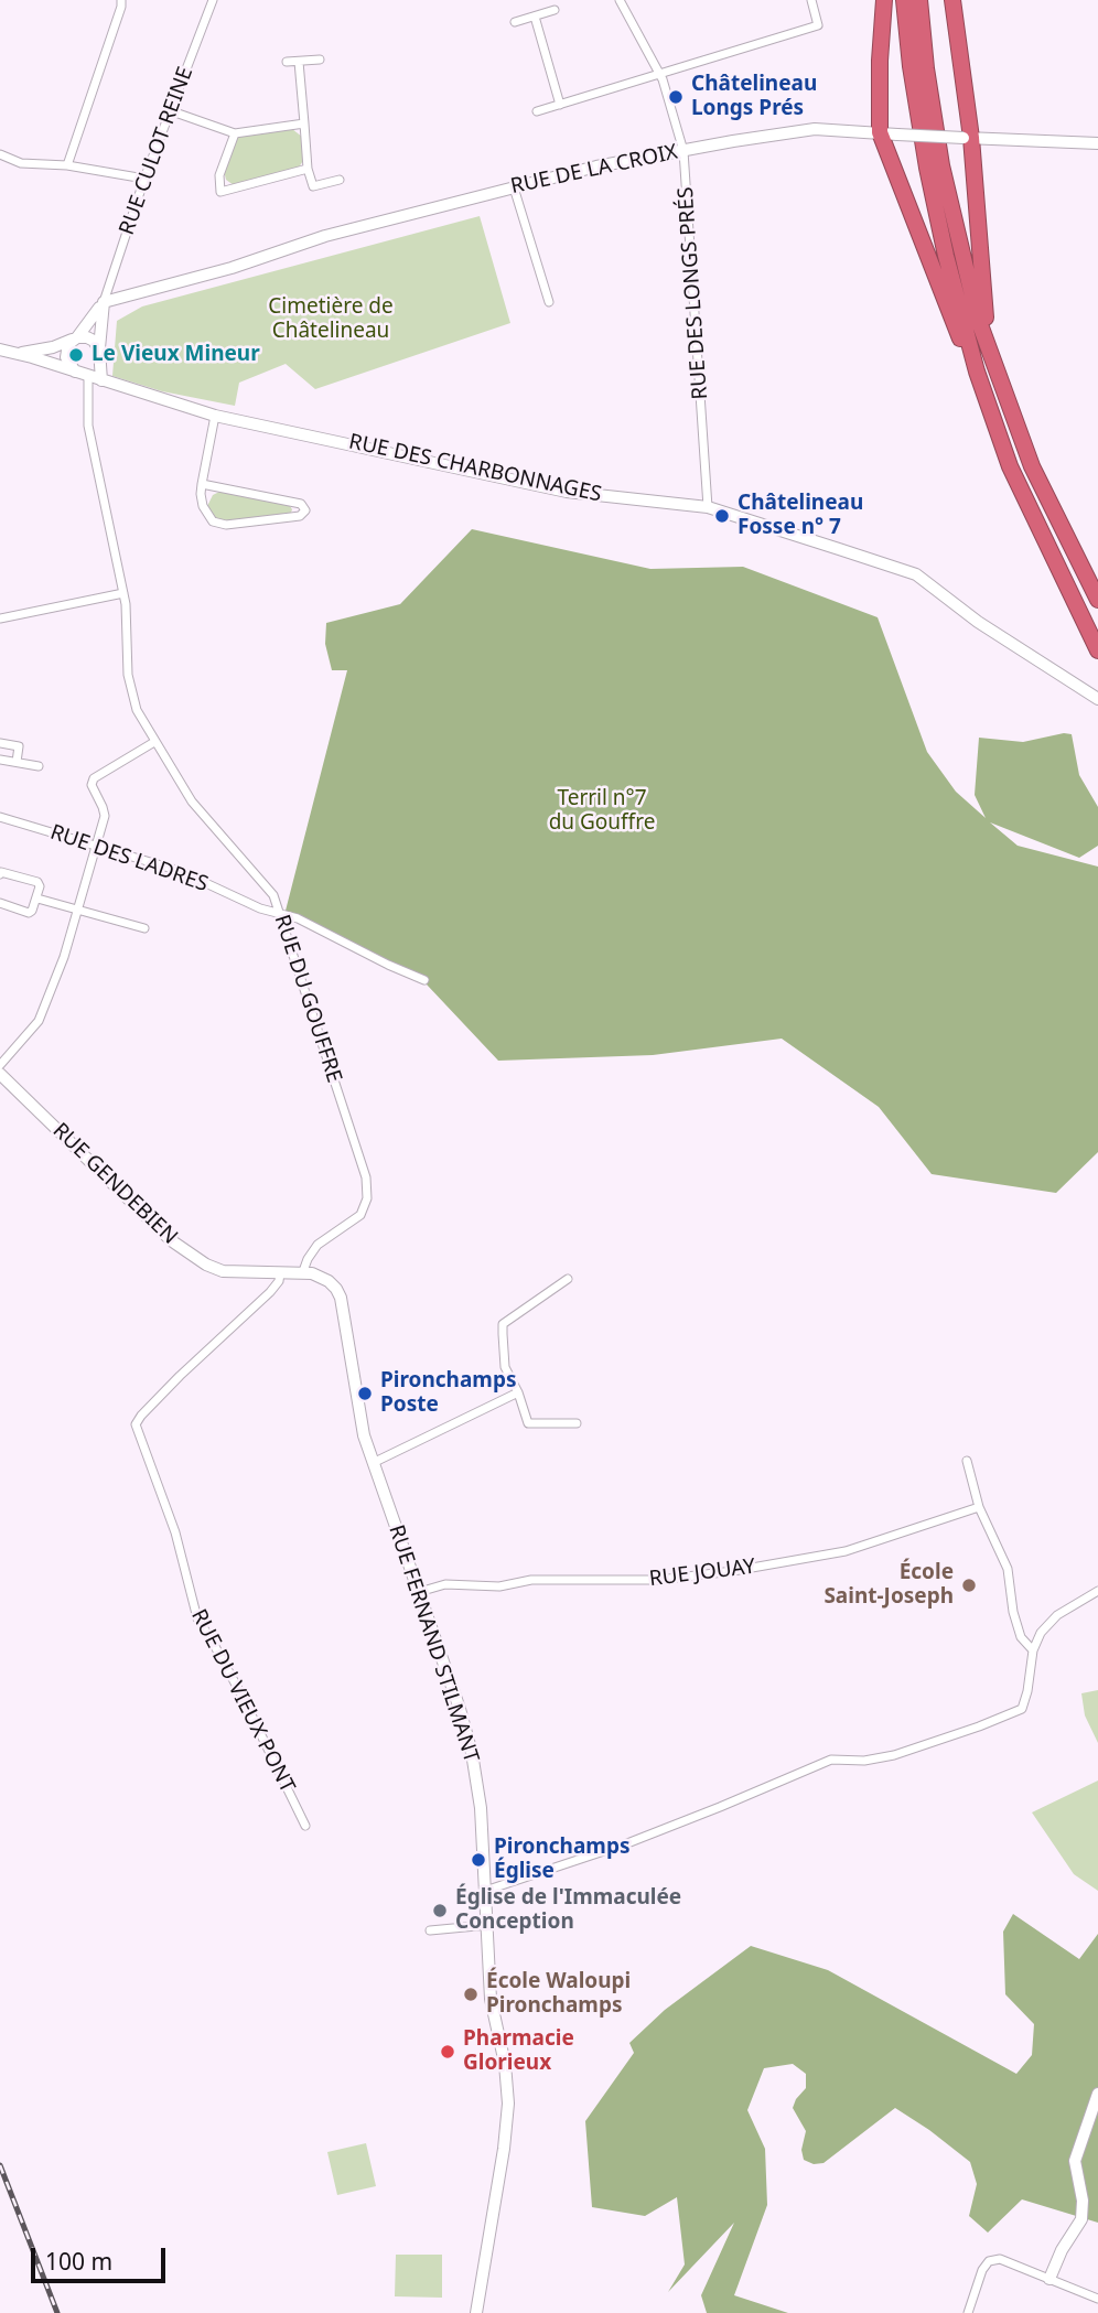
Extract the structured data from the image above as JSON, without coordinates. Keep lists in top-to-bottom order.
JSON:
{
  "streets": {
    "street": [
      "RUE CULOT REINE",
      "RUE DE LA CROIX",
      "RUE DES LONGS PRÉS",
      "RUE DES CHARBONNAGES",
      "RUE DES LADRES",
      "RUE DU GOUFFRE",
      "RUE GENDEBIEN",
      "RUE JOUAY",
      "RUE FERNAND STILMANT",
      "RUE DU VIEUX PONT"
    ]
  },
  "crossings": [
    ["RUE CULOT REINE", "RUE DE LA CROIX"],
    ["RUE DE LA CROIX", "RUE DES LONGS PRÉS"],
    ["RUE DES LONGS PRÉS", "RUE DES CHARBONNAGES"],
    ["RUE DES CHARBONNAGES", "RUE DU GOUFFRE"],
    ["RUE DES LADRES", "RUE DU GOUFFRE"],
    ["RUE DU GOUFFRE", "RUE GENDEBIEN"],
    ["RUE GENDEBIEN", "RUE DU VIEUX PONT"],
    ["RUE JOUAY", "RUE FERNAND STILMANT"]
  ],
  "parks": ["Cimetière de Châtelineau", "Terril n°7 du Gouffre"],
  "places": [
    "Châtelineau Longs Prés",
    "Le Vieux Mineur",
    "Châtelineau Fosse n° 7",
    "Pironchamps Poste",
    "École Saint-Joseph",
    "Pironchamps Église",
    "Église de l'Immaculée Conception",
    "École Waloupi Pironchamps",
    "Pharmacie Glorieux"
  ],
  "scale_bar": "100 m"
}
